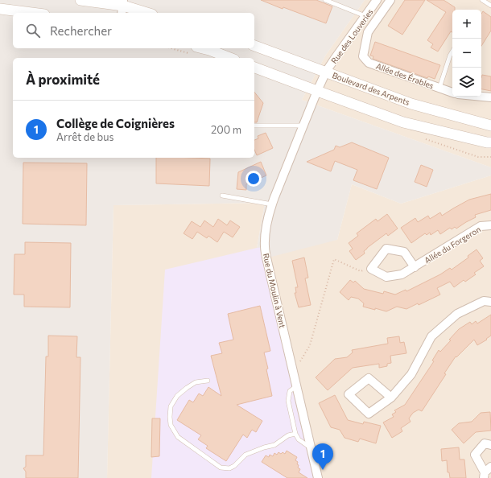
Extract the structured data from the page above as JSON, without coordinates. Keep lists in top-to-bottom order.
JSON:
{
  "streets": {
    "street": [
      "Rue des Louveries",
      "Allée des Érables",
      "Boulevard des Arpents",
      "Allée du Forgeron",
      "Rue du Moulin à Vent"
    ]
  },
  "crossings": [
    ["Rue des Louveries", "Boulevard des Arpents"],
    ["Rue des Louveries", "Rue du Moulin à Vent"],
    ["Boulevard des Arpents", "Rue du Moulin à Vent"]
  ],
  "page": {
    "map_buttons": ["+", "−"],
    "search": "Rechercher",
    "heading": "À proximité",
    "list": [
      {
        "mark": "1",
        "name": "Collège de Coignières",
        "note": "Arrêt de bus",
        "value": "200 m"
      }
    ],
    "pins": "1"
  }
}
